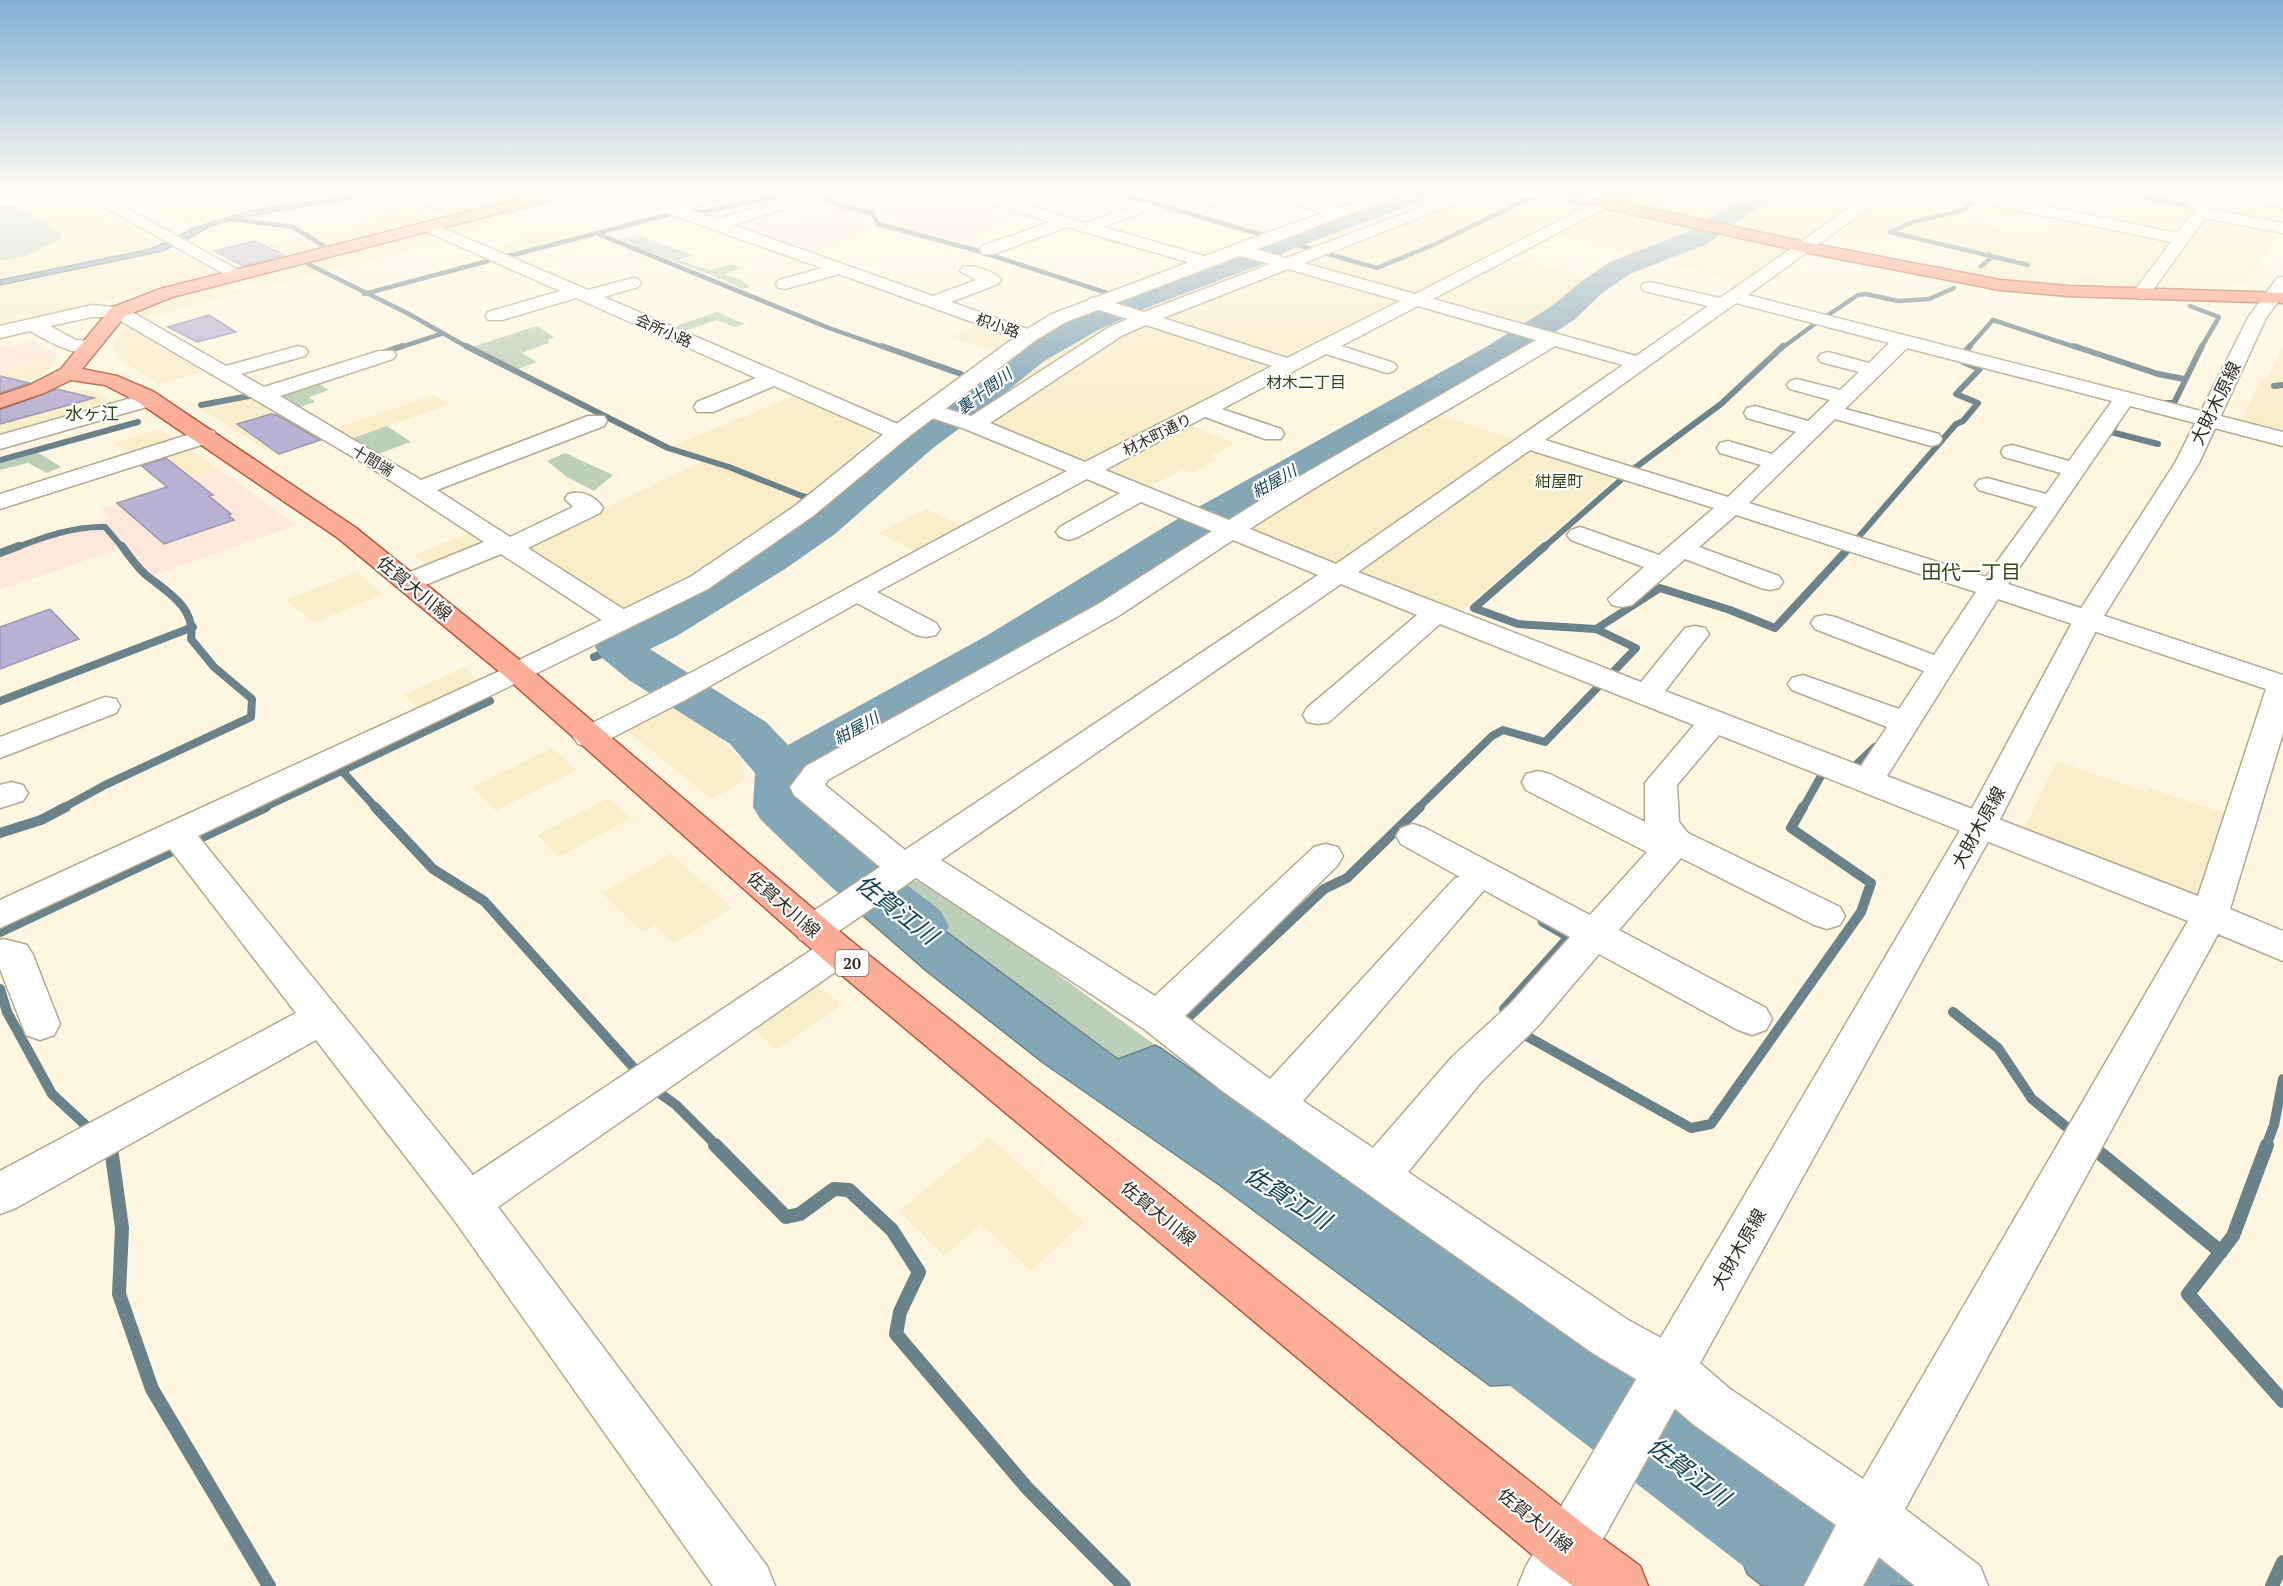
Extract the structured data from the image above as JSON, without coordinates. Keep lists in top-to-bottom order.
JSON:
{
  "streets": {
    "main road": ["佐賀大川線", "20"],
    "street": [
      "枳小路",
      "会所小路",
      "大財木原線",
      "材木町通り",
      "十間端"
    ]
  },
  "crossings": [
    ["大財木原線", "佐賀大川線"],
    ["材木町通り", "佐賀大川線"]
  ],
  "districts": [
    "材木二丁目",
    "水ヶ江",
    "紺屋町",
    "田代一丁目"
  ],
  "water": ["裏十間川", "紺屋川", "佐賀江川"]
}
